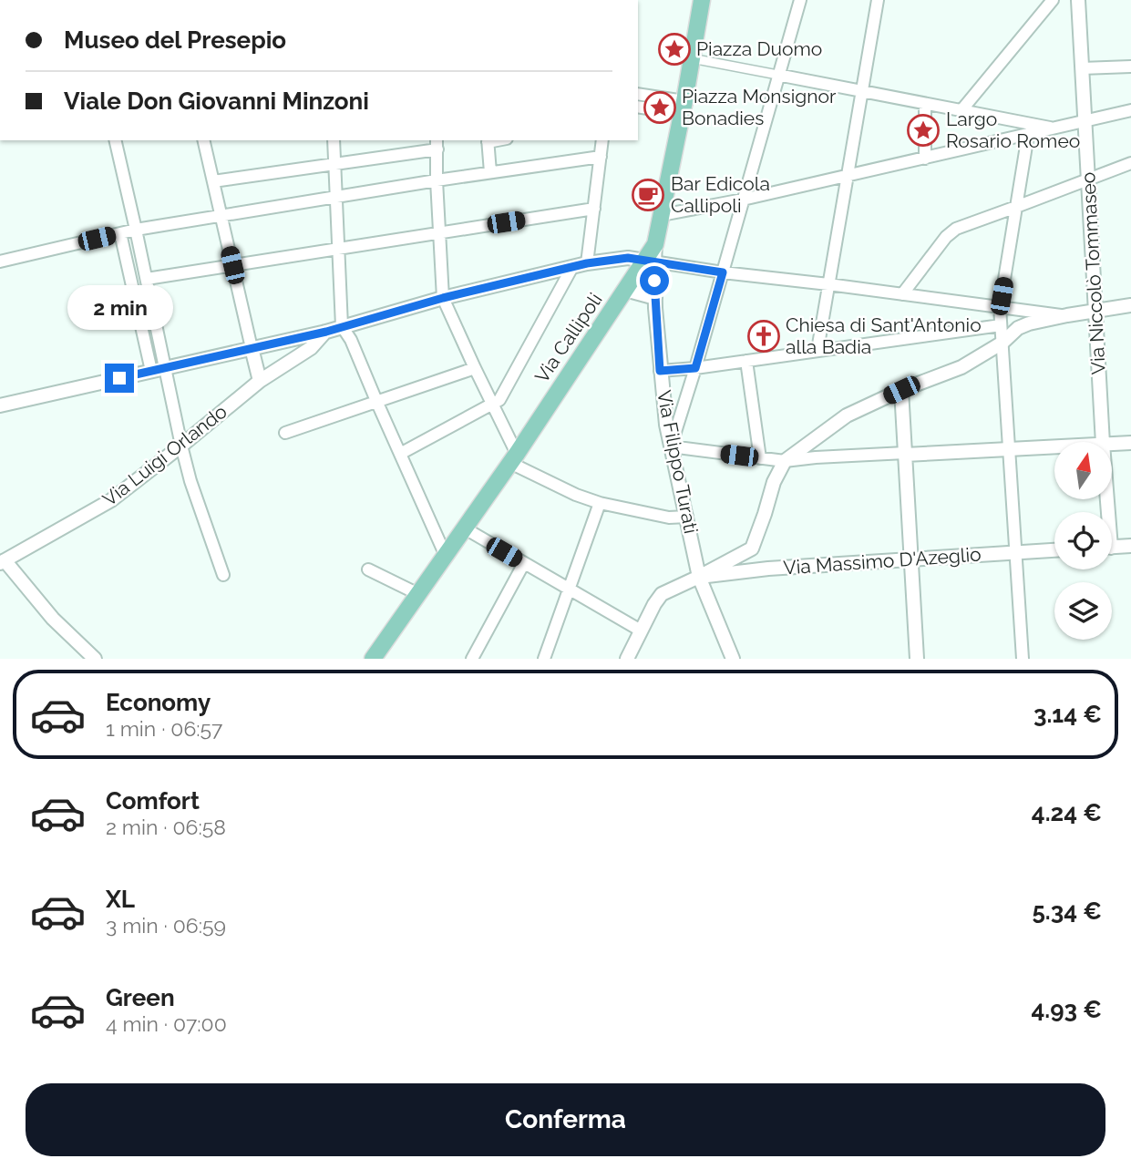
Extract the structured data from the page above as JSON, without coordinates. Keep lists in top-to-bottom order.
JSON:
{
  "streets": {
    "main road": ["Via Callipoli"],
    "street": [
      "Via Niccolò Tommaseo",
      "Via Luigi Orlando",
      "Via Filippo Turati",
      "Via Massimo D'Azeglio"
    ]
  },
  "crossings": [
    ["Via Callipoli", "Via Filippo Turati"],
    ["Via Filippo Turati", "Via Massimo D'Azeglio"]
  ],
  "places": {
    "place": ["Piazza Duomo", "Piazza Monsignor Bonadies", "Largo Rosario Romeo"],
    "cafe": ["Bar Edicola Callipoli"],
    "church": ["Chiesa di Sant'Antonio alla Badia"]
  },
  "north": "top",
  "page": {
    "banner": ["Museo del Presepio", "Viale Don Giovanni Minzoni"],
    "bubble": "2 min",
    "list": [
      {
        "name": "Economy",
        "note": "1 min · 06:57",
        "value": "3.14 €"
      },
      {
        "name": "Comfort",
        "note": "2 min · 06:58",
        "value": "4.24 €"
      },
      {
        "name": "XL",
        "note": "3 min · 06:59",
        "value": "5.34 €"
      },
      {
        "name": "Green",
        "note": "4 min · 07:00",
        "value": "4.93 €"
      }
    ],
    "buttons": "Conferma"
  }
}
